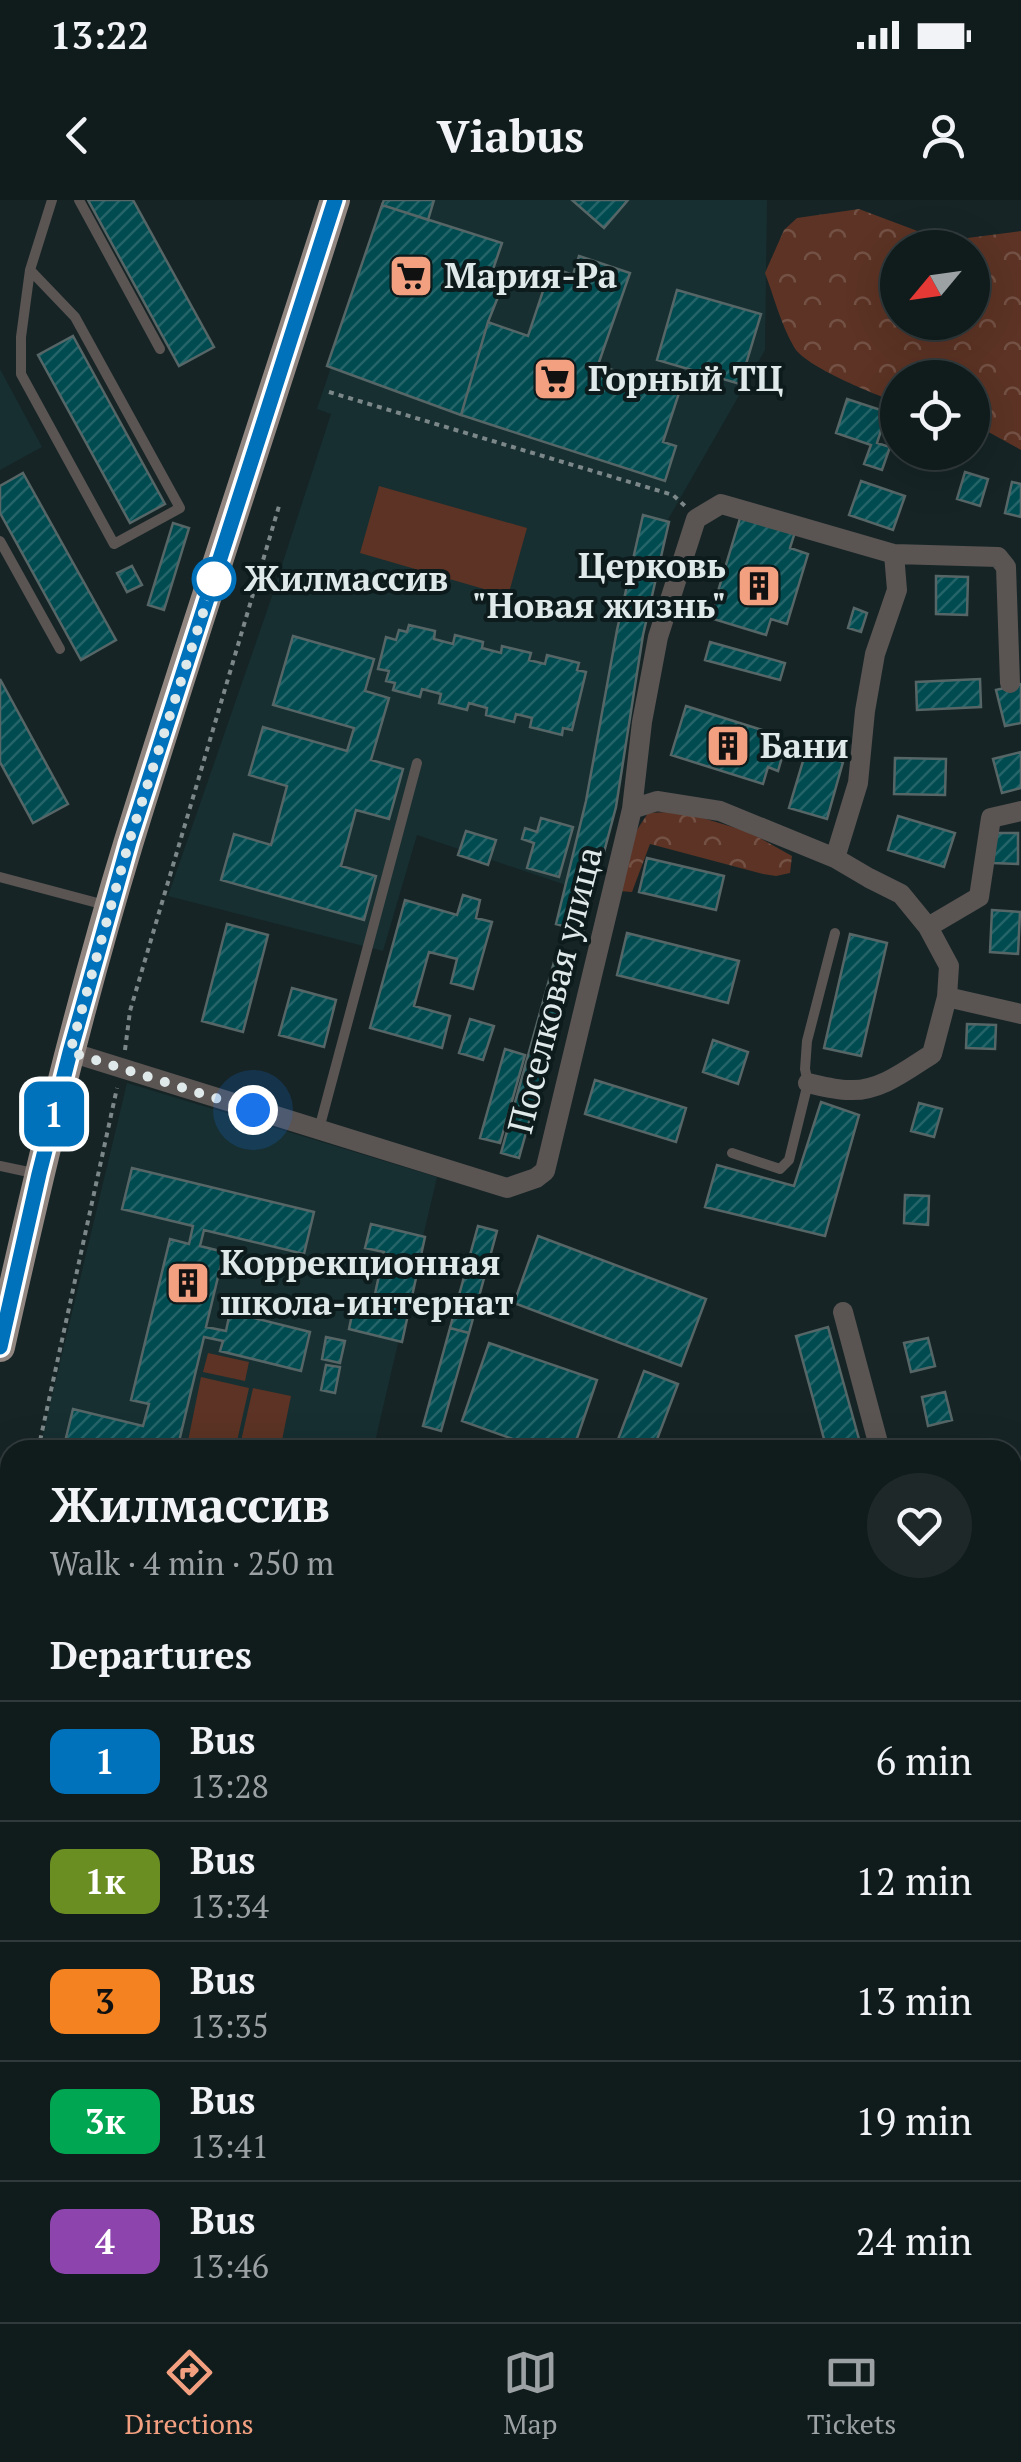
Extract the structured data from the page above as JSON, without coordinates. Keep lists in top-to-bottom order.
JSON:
{
  "streets": {
    "street": ["Поселковая улица"]
  },
  "places": {
    "supermarket": ["Мария-Ра", "Горный ТЦ"],
    "other": ["Жилмассив"],
    "building": ["Церковь \"Новая жизнь\"", "Бани", "Коррекционная школа-интернат"]
  },
  "lines": ["bus line 1"],
  "north": "bottom left",
  "page": {
    "status": "13:22",
    "header": "Viabus",
    "on_map": "1",
    "heading": [
      ["Жилмассив", "Walk · 4 min · 250 m"],
      "Departures"
    ],
    "list": [
      {
        "mark": "1",
        "name": "Bus",
        "note": "13:28",
        "value": "6 min"
      },
      {
        "mark": "1к",
        "name": "Bus",
        "note": "13:34",
        "value": "12 min"
      },
      {
        "mark": "3",
        "name": "Bus",
        "note": "13:35",
        "value": "13 min"
      },
      {
        "mark": "3к",
        "name": "Bus",
        "note": "13:41",
        "value": "19 min"
      },
      {
        "mark": "4",
        "name": "Bus",
        "note": "13:46",
        "value": "24 min"
      }
    ],
    "tabs": ["Directions", "Map", "Tickets"]
  }
}
